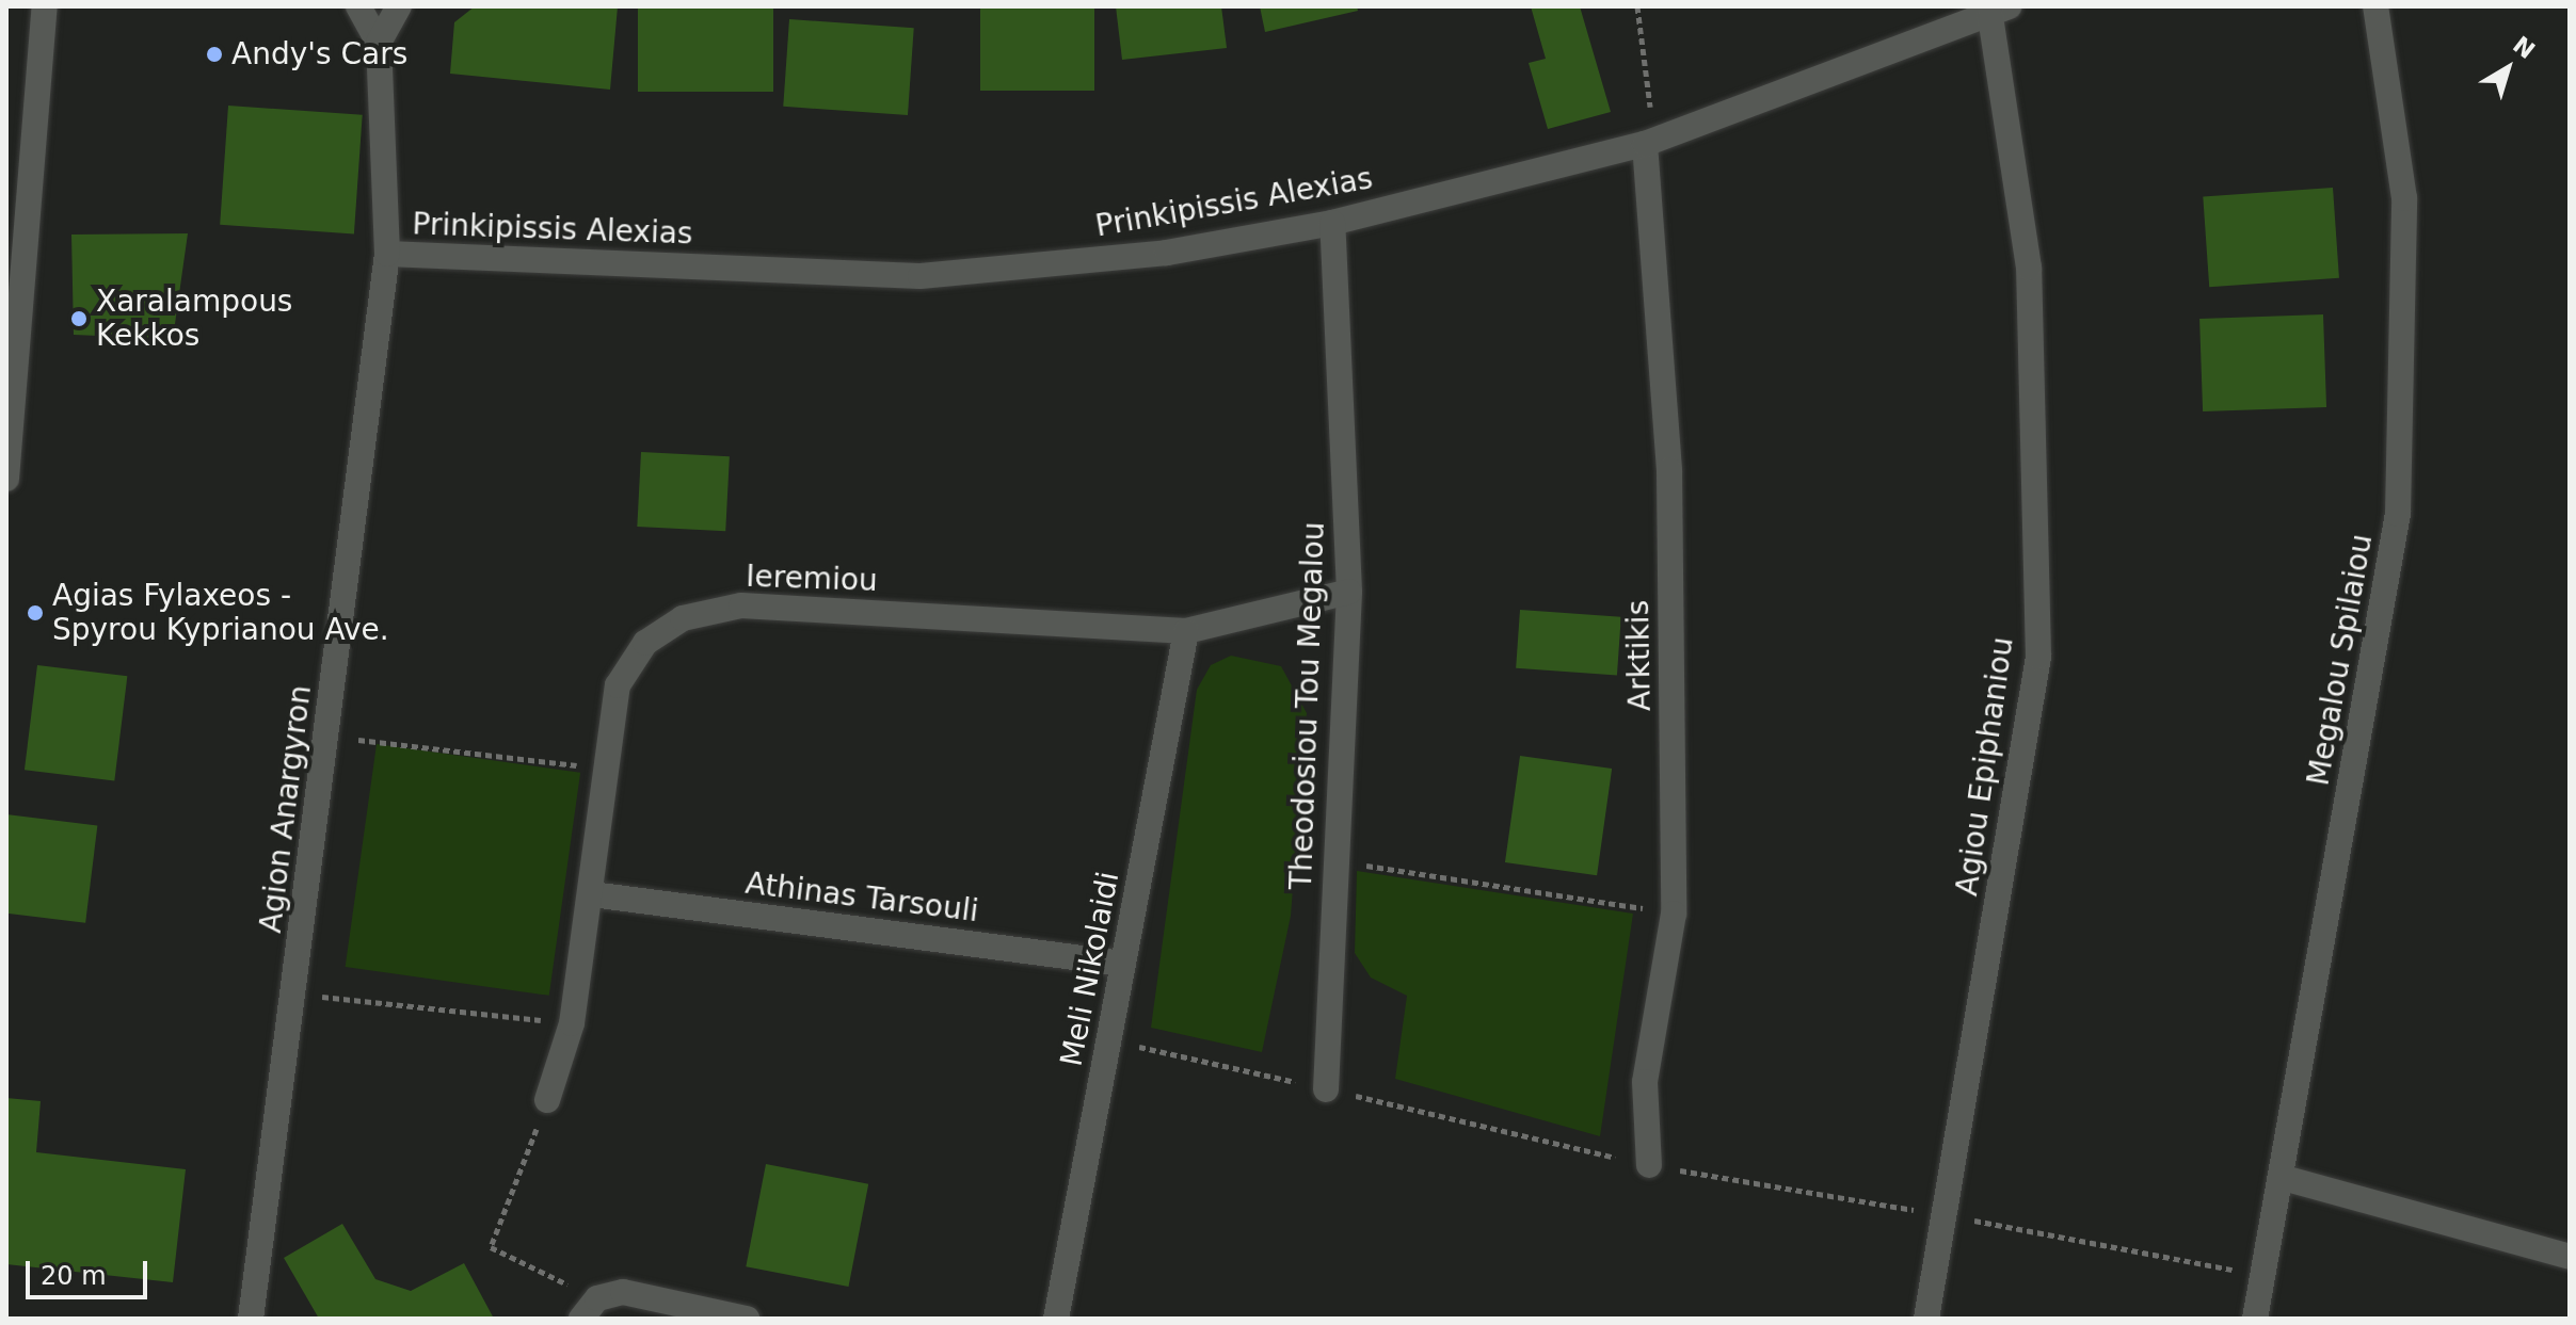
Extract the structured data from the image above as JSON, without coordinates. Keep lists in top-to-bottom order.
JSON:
{
  "streets": {
    "street": [
      "Prinkipissis Alexias",
      "Ieremiou",
      "Arktikis",
      "Megalou Spilaiou",
      "Theodosiou Tou Megalou",
      "Agiou Epiphaniou",
      "Agion Anargyron",
      "Athinas Tarsouli",
      "Meli Nikolaidi"
    ]
  },
  "crossings": [
    ["Prinkipissis Alexias", "Arktikis"],
    ["Prinkipissis Alexias", "Theodosiou Tou Megalou"],
    ["Prinkipissis Alexias", "Agiou Epiphaniou"],
    ["Prinkipissis Alexias", "Agion Anargyron"],
    ["Ieremiou", "Theodosiou Tou Megalou"],
    ["Ieremiou", "Athinas Tarsouli"],
    ["Ieremiou", "Meli Nikolaidi"],
    ["Athinas Tarsouli", "Meli Nikolaidi"]
  ],
  "places": ["Andy's Cars", "Xaralampous Kekkos", "Agias Fylaxeos - Spyrou Kyprianou Ave."],
  "scale_bar": "20 m",
  "north": "top right"
}
